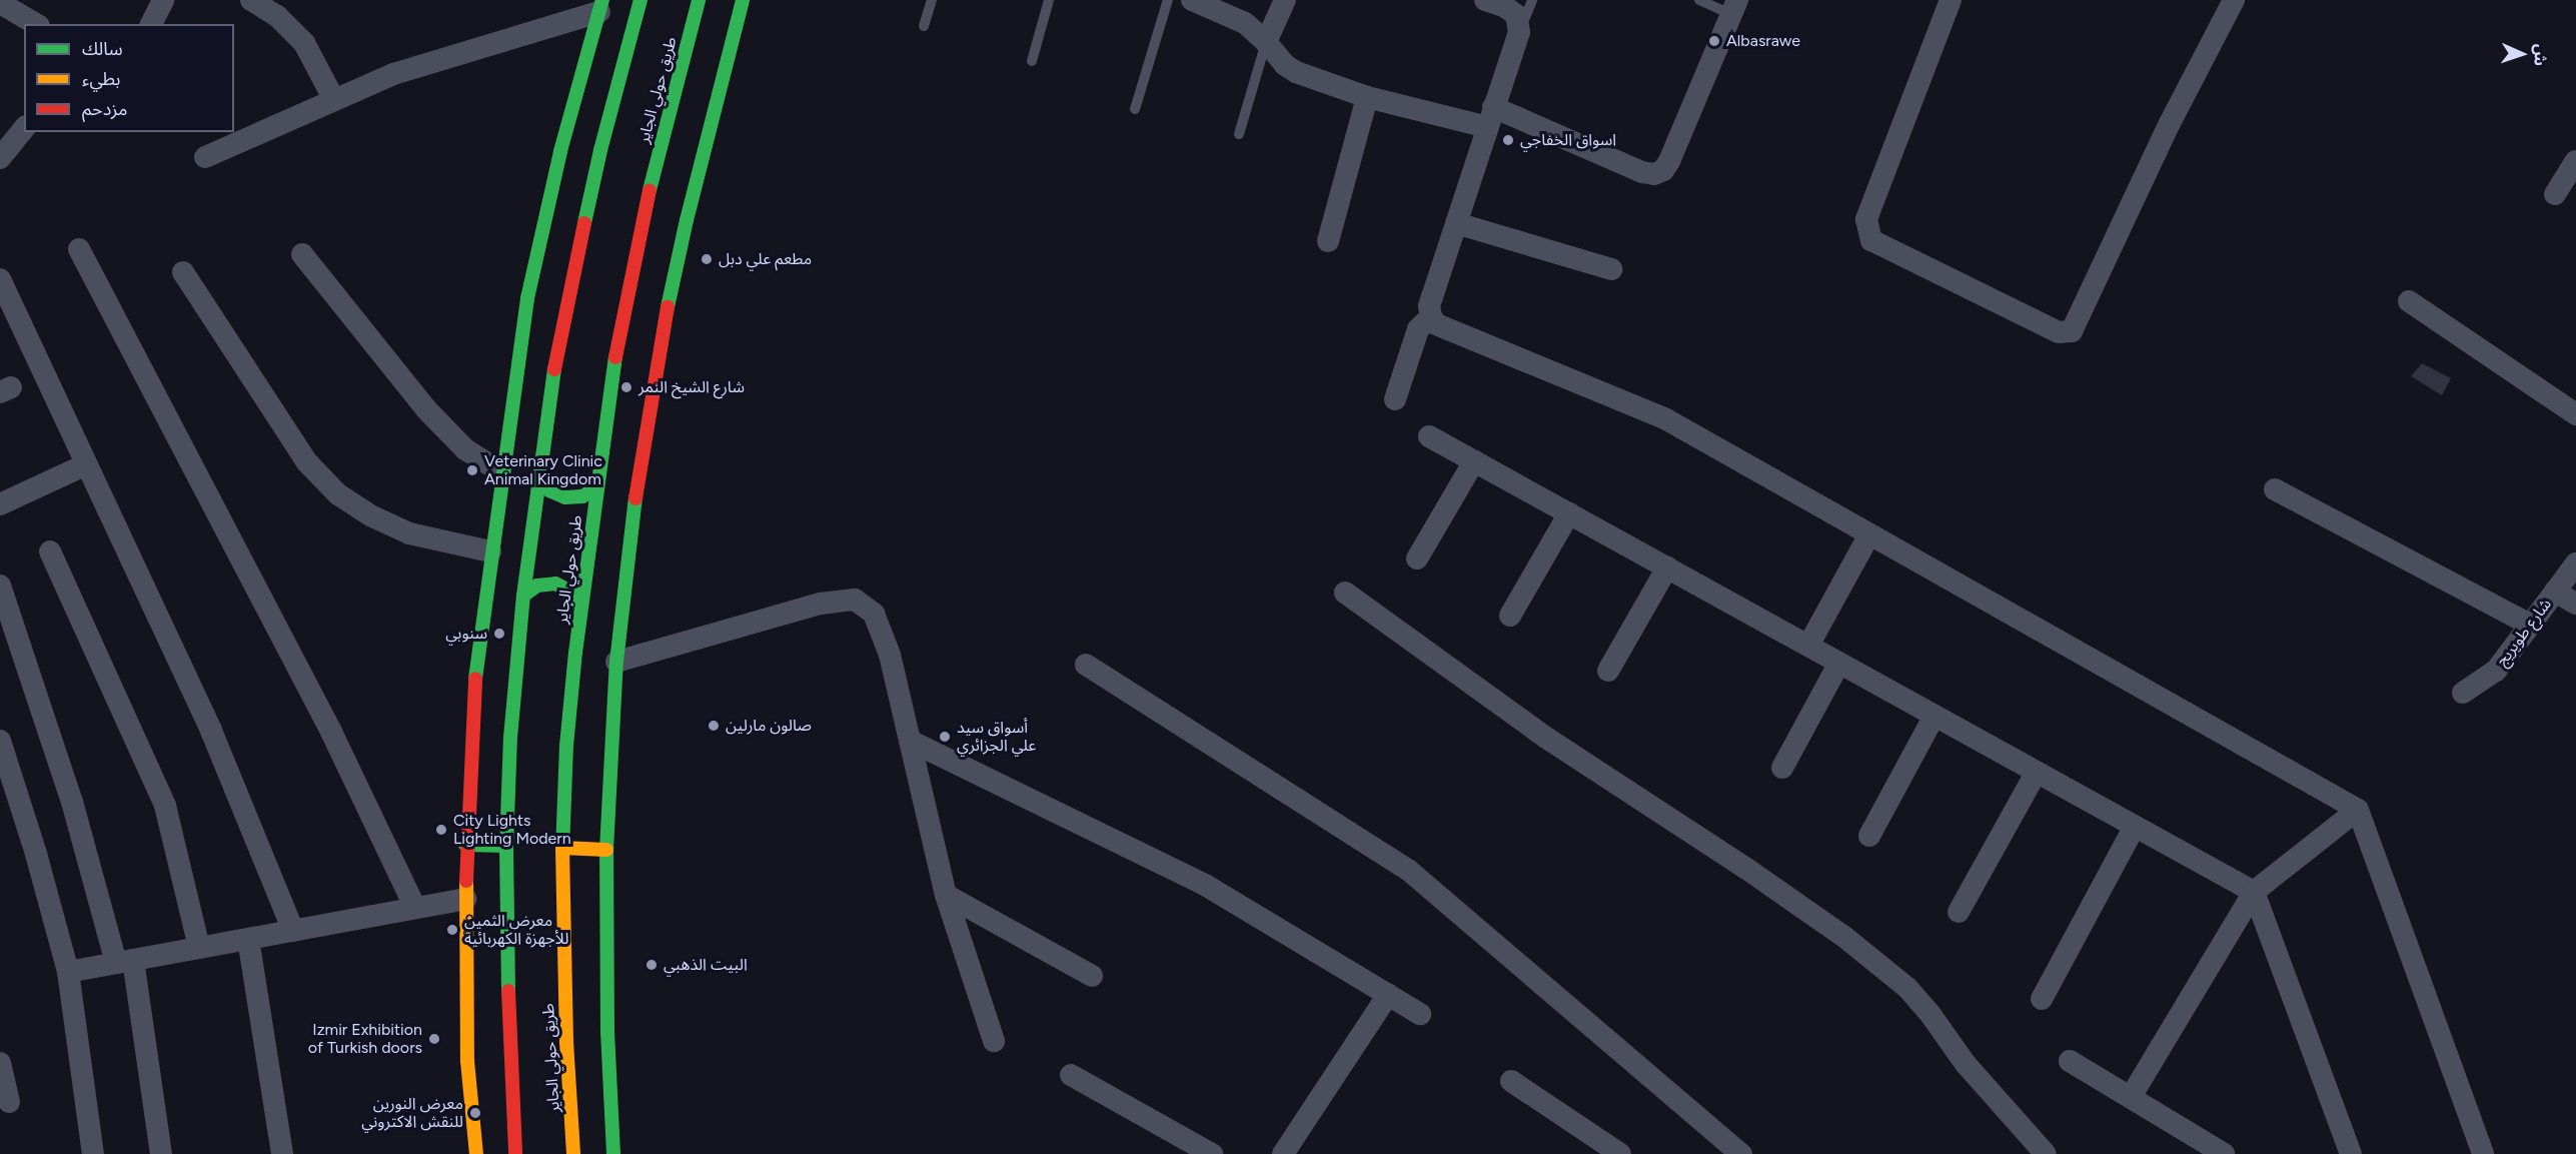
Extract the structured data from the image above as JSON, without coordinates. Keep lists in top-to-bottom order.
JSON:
{
  "streets": {
    "main road": ["طريق حولي الجاير"],
    "street": ["شارع طويريج"]
  },
  "places": [
    "Albasrawe",
    "اسواق الخفاجي",
    "مطعم علي دبل",
    "شارع الشيخ النمر",
    "Veterinary Clinic Animal Kingdom",
    "سنوبي",
    "صالون مارلين",
    "أسواق سيد علي الجزائري",
    "City Lights Lighting Modern",
    "معرض الثمين للأجهزة الكهربائية",
    "البيت الذهبي",
    "Izmir Exhibition of Turkish doors",
    "معرض النورين للنقش الاكتروني"
  ],
  "legend": ["سالك", "بطيء", "مزدحم"],
  "north": "right"
}
